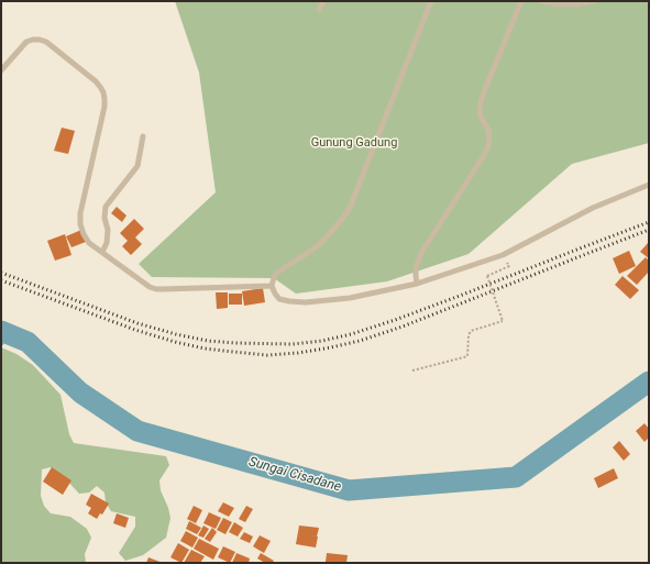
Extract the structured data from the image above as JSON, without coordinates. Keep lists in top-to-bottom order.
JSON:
{
  "water": ["Sungai Cisadane"],
  "parks": ["Gunung Gadung"]
}
